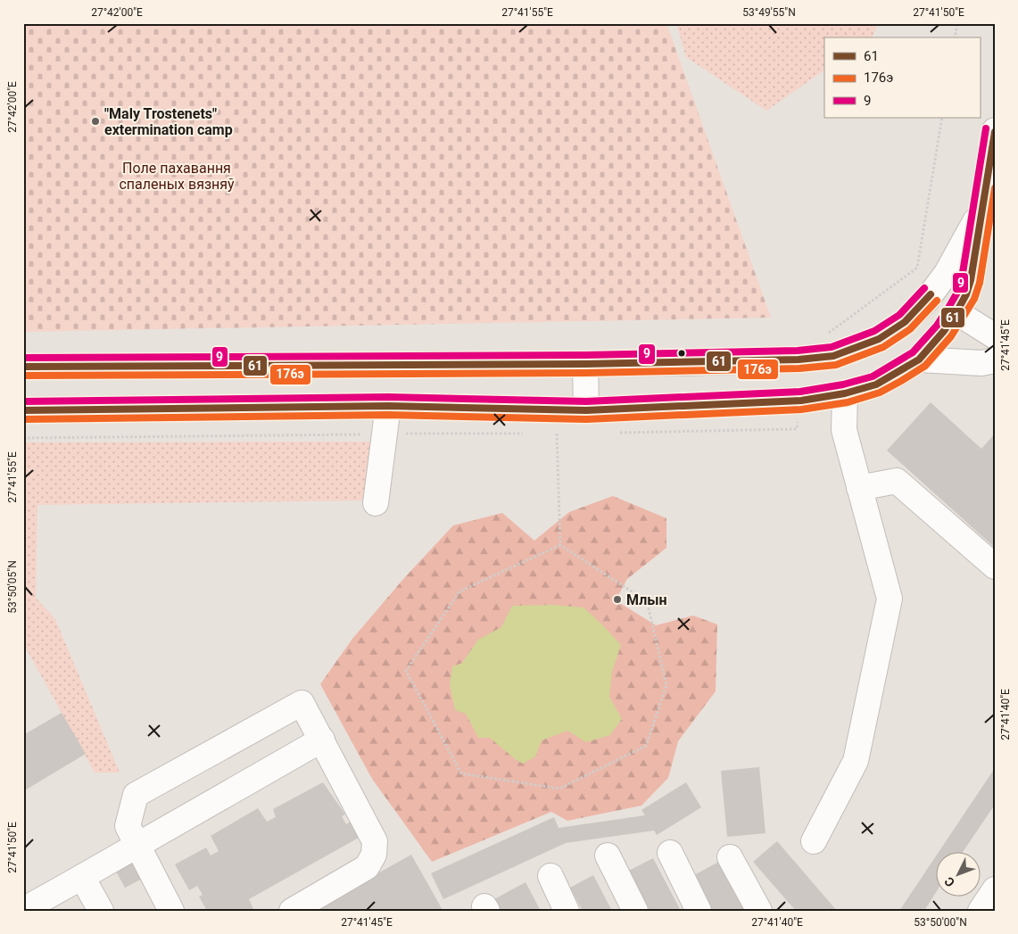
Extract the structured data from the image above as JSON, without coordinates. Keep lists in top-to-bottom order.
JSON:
{
  "parks": ["Поле пахавання спаленых вязняў"],
  "places": ["\"Maly Trostenets\" extermination camp", "Млын"],
  "lines": ["transit line 9", "transit line 61", "transit line 176э"],
  "legend": ["61", "176э", "9"],
  "north": "bottom left",
  "coordinates": [
    "27°42'00\"E",
    "27°41'55\"E",
    "53°49'55\"N",
    "27°41'50\"E",
    "27°41'45\"E",
    "53°50'05\"N",
    "27°41'40\"E",
    "53°50'00\"N"
  ]
}
